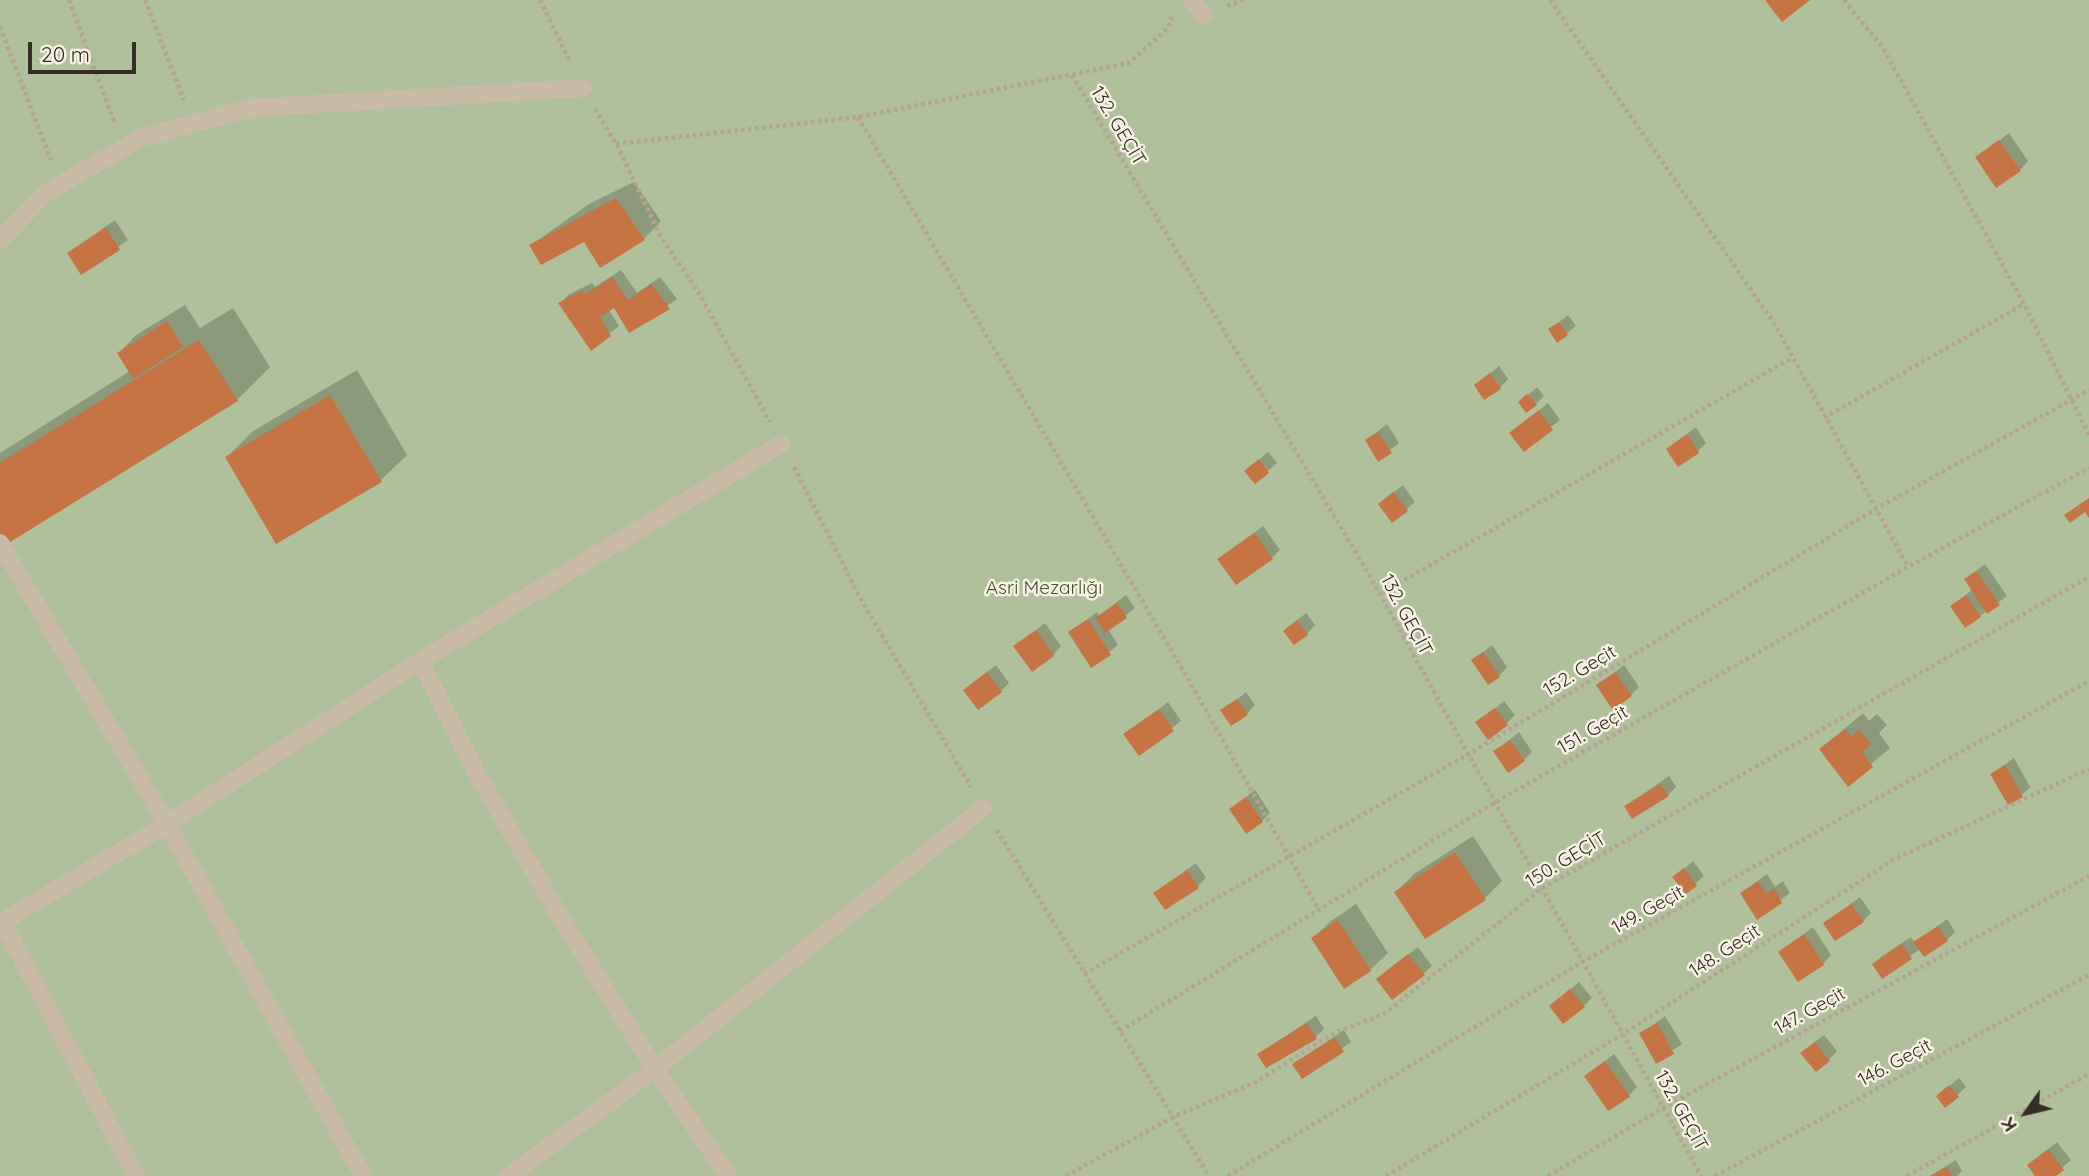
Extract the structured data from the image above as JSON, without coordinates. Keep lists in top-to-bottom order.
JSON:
{
  "streets": {
    "path": [
      "132. GEÇİT",
      "152. Geçit",
      "151. Geçit",
      "150. GEÇİT",
      "149. Geçit",
      "148. Geçit",
      "147. Geçit",
      "146. Geçit"
    ]
  },
  "crossings": [
    ["132. GEÇİT", "152. Geçit"],
    ["132. GEÇİT", "151. Geçit"],
    ["132. GEÇİT", "150. GEÇİT"],
    ["132. GEÇİT", "149. Geçit"],
    ["132. GEÇİT", "148. Geçit"],
    ["132. GEÇİT", "147. Geçit"]
  ],
  "parks": ["Asri Mezarlığı"],
  "scale_bar": "20 m",
  "north": "bottom left"
}
